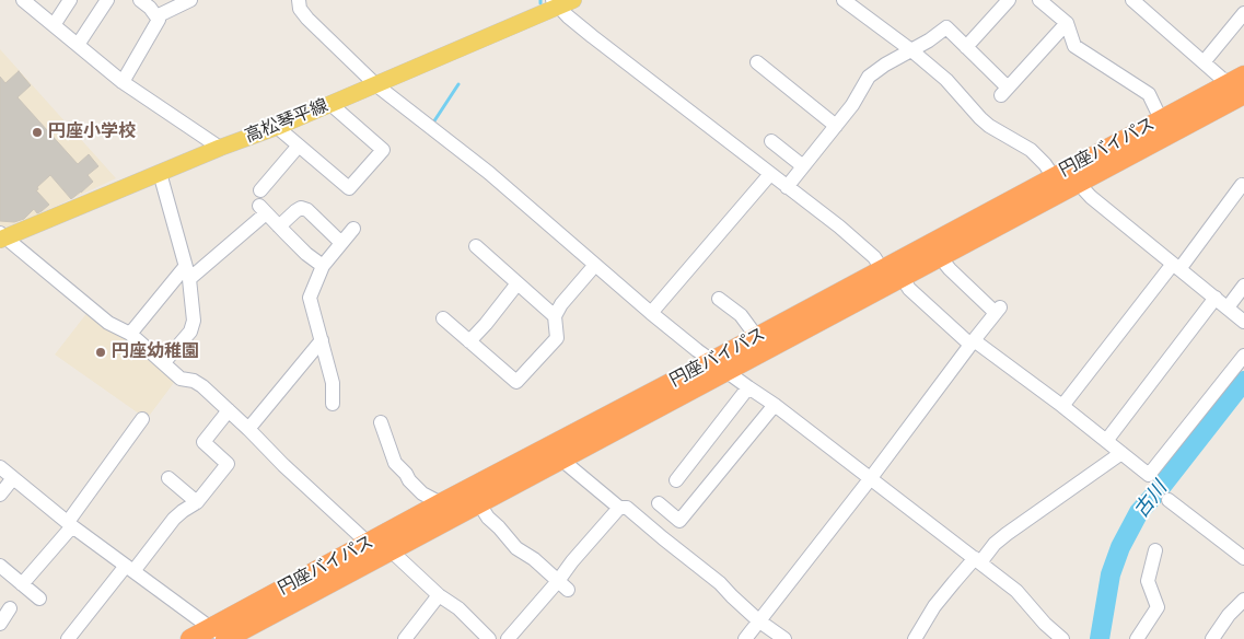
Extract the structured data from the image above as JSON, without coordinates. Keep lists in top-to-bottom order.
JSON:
{
  "streets": {
    "highway": ["円座バイパス"],
    "main road": ["高松琴平線"]
  },
  "water": ["古川"],
  "places": ["円座小学校", "円座幼稚園"]
}
